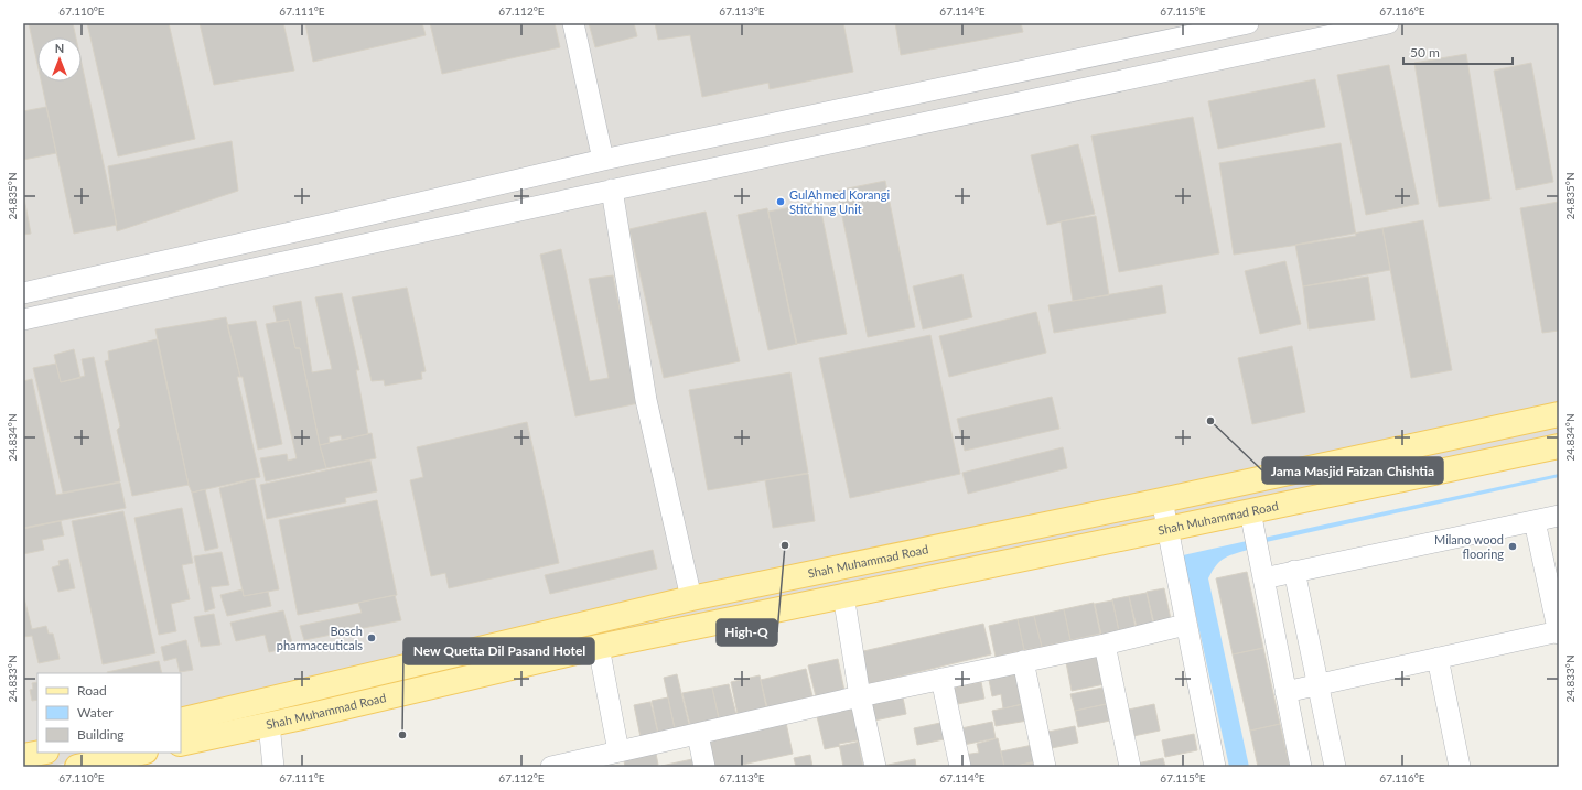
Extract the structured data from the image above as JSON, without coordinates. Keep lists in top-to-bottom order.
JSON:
{
  "streets": {
    "main road": ["Shah Muhammad Road"]
  },
  "places": [
    "GulAhmed Korangi Stitching Unit",
    "Jama Masjid Faizan Chishtia",
    "High-Q",
    "Milano wood flooring",
    "Bosch pharmaceuticals",
    "New Quetta Dil Pasand Hotel"
  ],
  "legend": ["Road", "Water", "Building"],
  "scale_bar": "50 m",
  "north": "top",
  "coordinates": [
    "67.110°E",
    "67.111°E",
    "67.112°E",
    "67.113°E",
    "67.114°E",
    "67.115°E",
    "67.116°E",
    "24.835°N",
    "24.834°N",
    "24.833°N"
  ]
}
